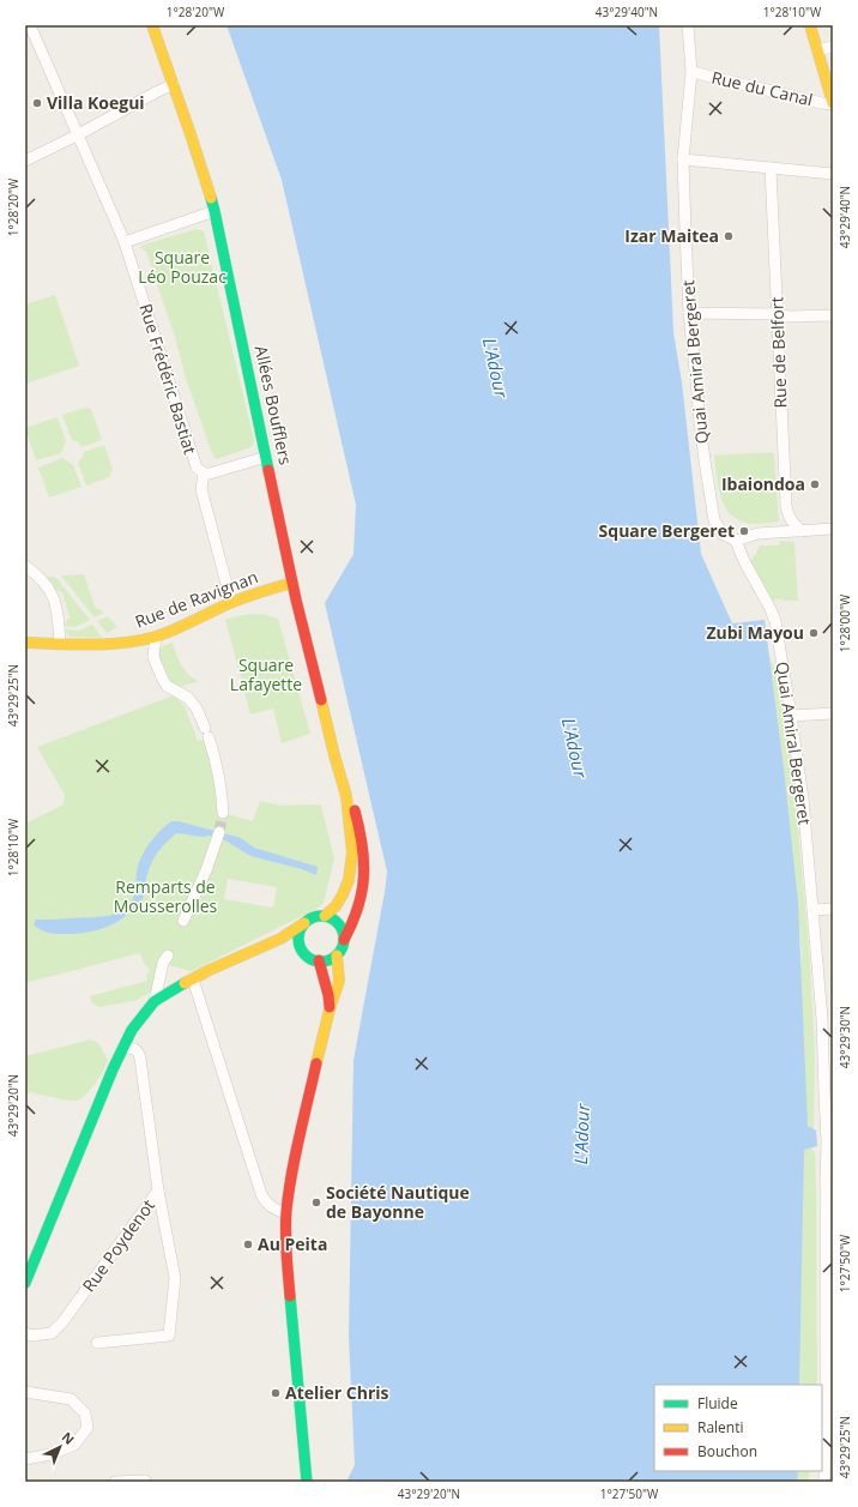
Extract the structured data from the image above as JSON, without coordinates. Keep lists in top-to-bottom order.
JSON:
{
  "streets": {
    "main road": ["Allées Boufflers", "Rue de Ravignan"],
    "street": [
      "Rue du Canal",
      "Rue de Belfort",
      "Quai Amiral Bergeret",
      "Rue Frédéric Bastiat",
      "Rue Poydenot"
    ]
  },
  "crossings": [
    ["Rue du Canal", "Quai Amiral Bergeret"],
    ["Rue Frédéric Bastiat", "Rue de Ravignan"],
    ["Allées Boufflers", "Rue de Ravignan"]
  ],
  "water": ["L'Adour"],
  "parks": ["Square Léo Pouzac", "Square Lafayette", "Remparts de Mousserolles"],
  "places": [
    "Villa Koegui",
    "Izar Maitea",
    "Ibaiondoa",
    "Square Bergeret",
    "Zubi Mayou",
    "Société Nautique de Bayonne",
    "Au Peita",
    "Atelier Chris"
  ],
  "legend": ["Fluide", "Ralenti", "Bouchon"],
  "north": "top right",
  "coordinates": [
    "1°28'20\"W",
    "43°29'40\"N",
    "1°28'10\"W",
    "1°28'00\"W",
    "43°29'25\"N",
    "43°29'30\"N",
    "43°29'20\"N",
    "1°27'50\"W"
  ]
}
